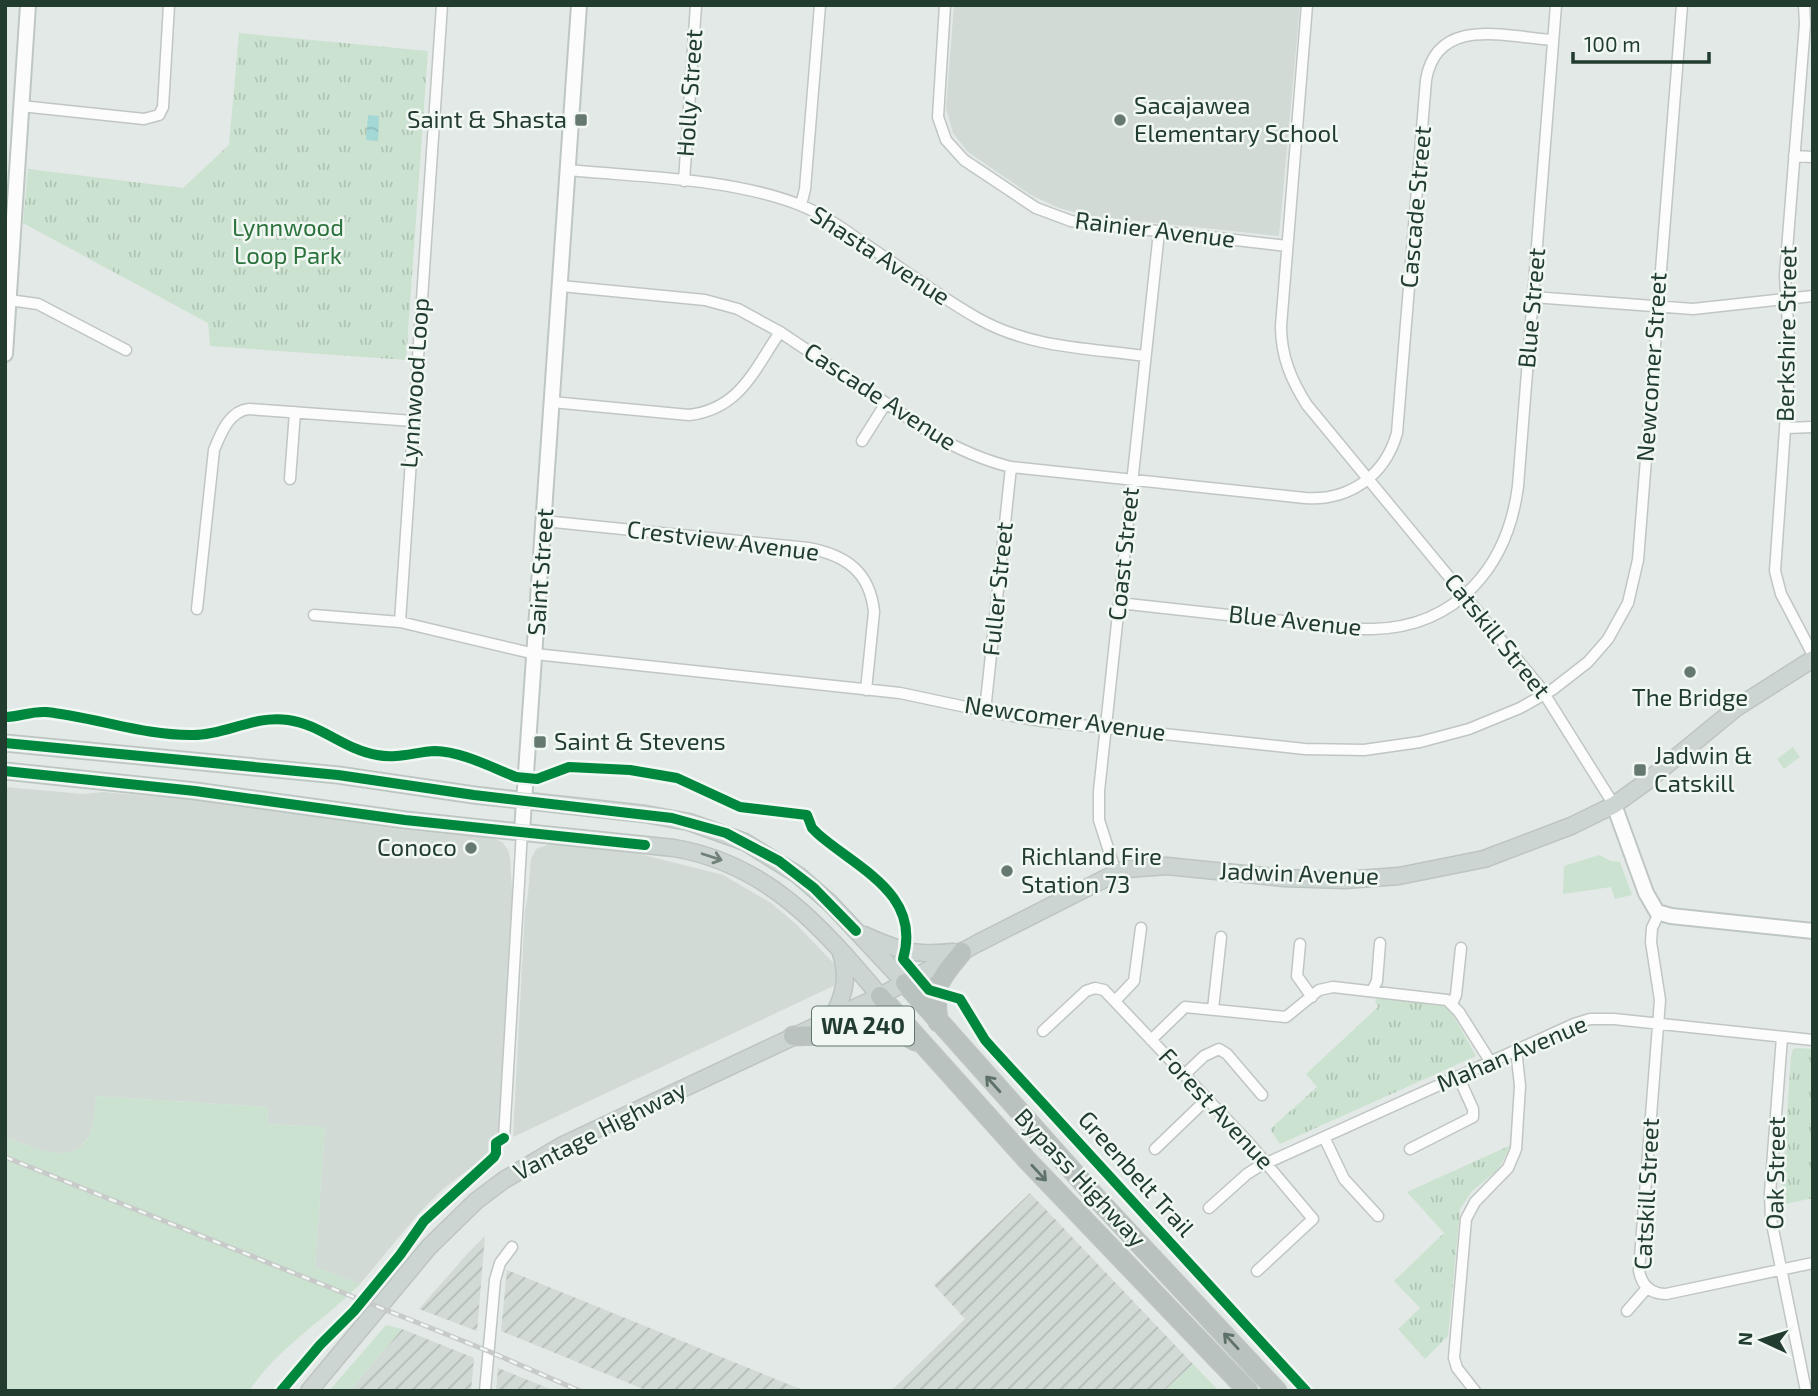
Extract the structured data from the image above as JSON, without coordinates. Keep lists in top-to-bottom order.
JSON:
{
  "streets": {
    "highway": ["WA 240", "Bypass Highway"],
    "main road": ["Jadwin Avenue", "Vantage Highway"],
    "street": [
      "Holly Street",
      "Cascade Street",
      "Rainier Avenue",
      "Shasta Avenue",
      "Blue Street",
      "Berkshire Street",
      "Newcomer Street",
      "Lynnwood Loop",
      "Cascade Avenue",
      "Crestview Avenue",
      "Coast Street",
      "Saint Street",
      "Fuller Street",
      "Blue Avenue",
      "Catskill Street",
      "Newcomer Avenue",
      "Mahan Avenue",
      "Forest Avenue",
      "Oak Street"
    ],
    "cycle path": ["Greenbelt Trail"]
  },
  "crossings": [
    ["Holly Street", "Shasta Avenue"],
    ["Cascade Street", "Blue Street"],
    ["Cascade Street", "Cascade Avenue"],
    ["Cascade Street", "Catskill Street"],
    ["Rainier Avenue", "Coast Street"],
    ["Rainier Avenue", "Catskill Street"],
    ["Shasta Avenue", "Coast Street"],
    ["Shasta Avenue", "Saint Street"],
    ["Blue Street", "Blue Avenue"],
    ["Blue Street", "Catskill Street"],
    ["Berkshire Street", "Jadwin Avenue"],
    ["Newcomer Street", "Catskill Street"],
    ["Newcomer Street", "Newcomer Avenue"],
    ["Cascade Avenue", "Coast Street"],
    ["Cascade Avenue", "Saint Street"],
    ["Cascade Avenue", "Fuller Street"],
    ["Cascade Avenue", "Catskill Street"],
    ["Crestview Avenue", "Saint Street"],
    ["Crestview Avenue", "Newcomer Avenue"],
    ["Coast Street", "Blue Avenue"],
    ["Coast Street", "Newcomer Avenue"],
    ["Coast Street", "Jadwin Avenue"],
    ["Saint Street", "Newcomer Avenue"],
    ["Fuller Street", "Newcomer Avenue"],
    ["Blue Avenue", "Catskill Street"],
    ["Catskill Street", "Newcomer Avenue"],
    ["Catskill Street", "Jadwin Avenue"],
    ["Catskill Street", "Mahan Avenue"],
    ["Jadwin Avenue", "Vantage Highway"],
    ["Jadwin Avenue", "Bypass Highway"],
    ["WA 240", "Vantage Highway"],
    ["WA 240", "Bypass Highway"],
    ["Mahan Avenue", "Forest Avenue"],
    ["Mahan Avenue", "Oak Street"],
    ["Vantage Highway", "Bypass Highway"]
  ],
  "parks": ["Lynnwood Loop Park"],
  "places": {
    "transit": ["Saint & Shasta", "Saint & Stevens", "Jadwin & Catskill"],
    "other": [
      "Sacajawea Elementary School",
      "The Bridge",
      "Conoco",
      "Richland Fire Station 73"
    ]
  },
  "scale_bar": "100 m",
  "north": "left"
}
